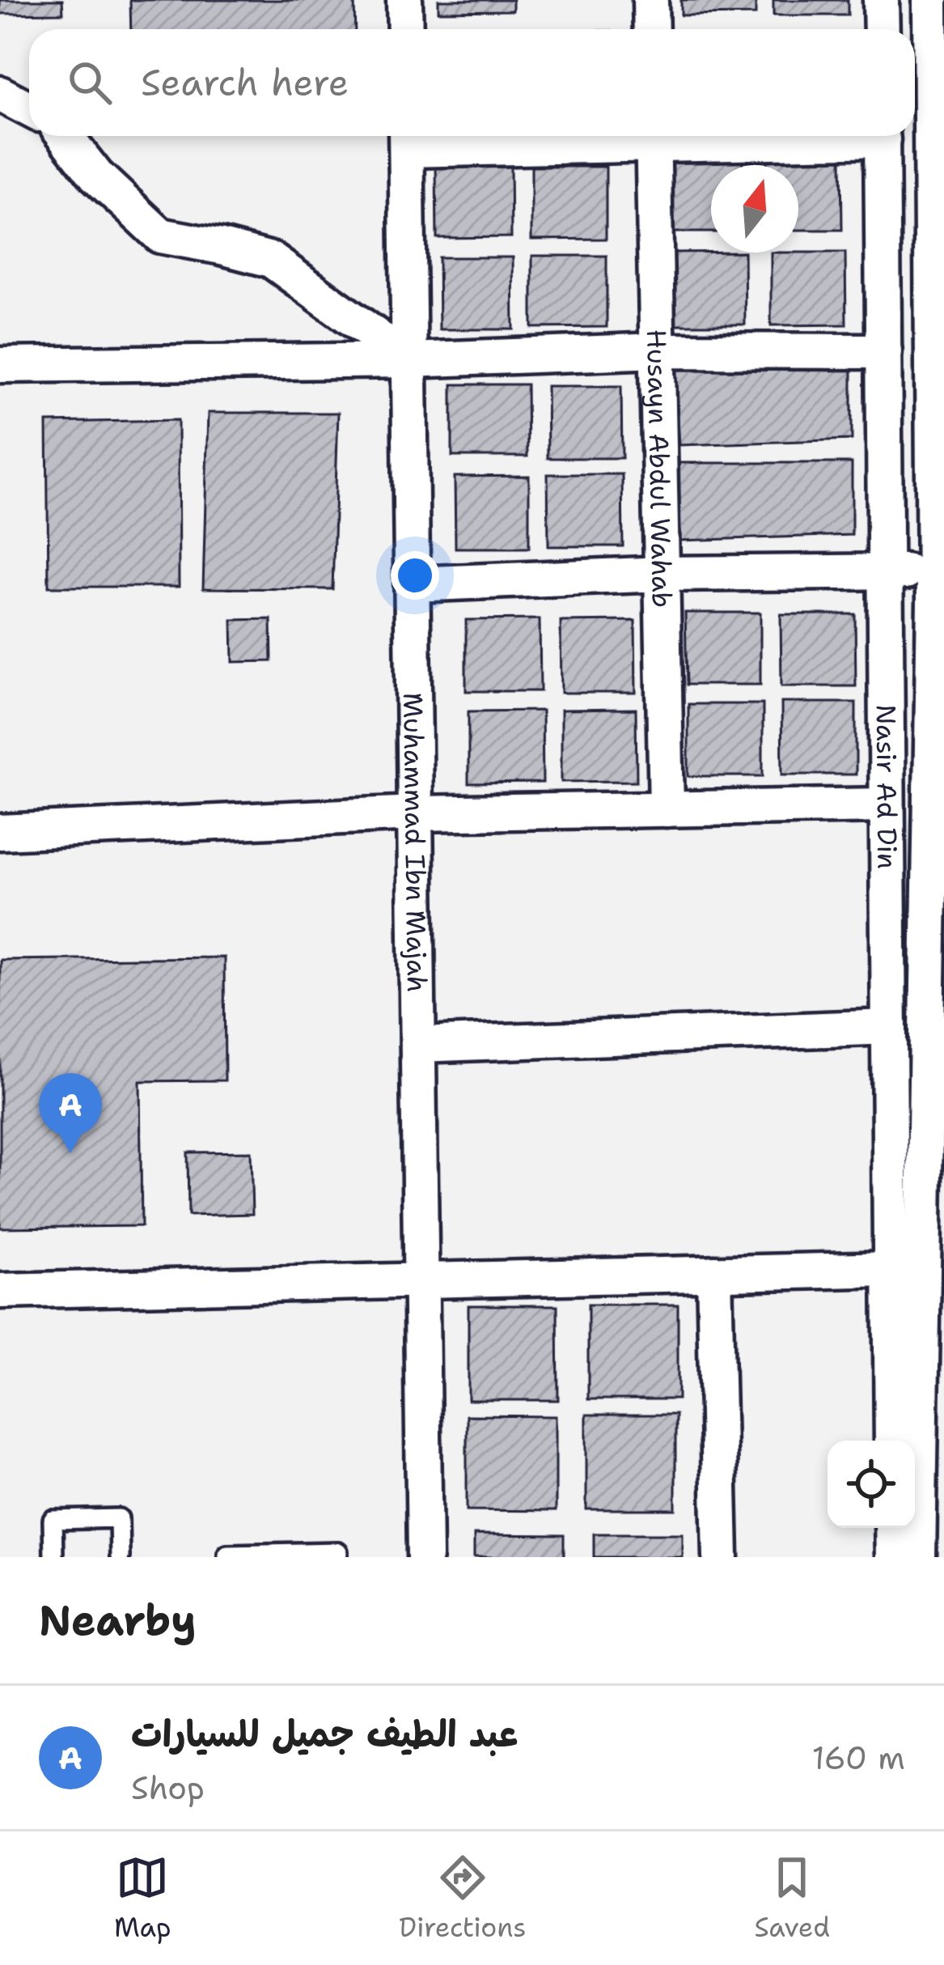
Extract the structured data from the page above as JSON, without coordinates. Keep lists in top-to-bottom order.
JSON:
{
  "streets": {
    "street": ["Husayn Abdul Wahab", "Nasir Ad Din", "Muhammad Ibn Majah"]
  },
  "north": "top",
  "page": {
    "search": "Search here",
    "pins": "A",
    "heading": "Nearby",
    "list": [
      {
        "mark": "A",
        "name": "عبد الطيف جميل للسيارات",
        "note": "Shop",
        "value": "160 m"
      }
    ],
    "nav": ["Map", "Directions", "Saved"]
  }
}
